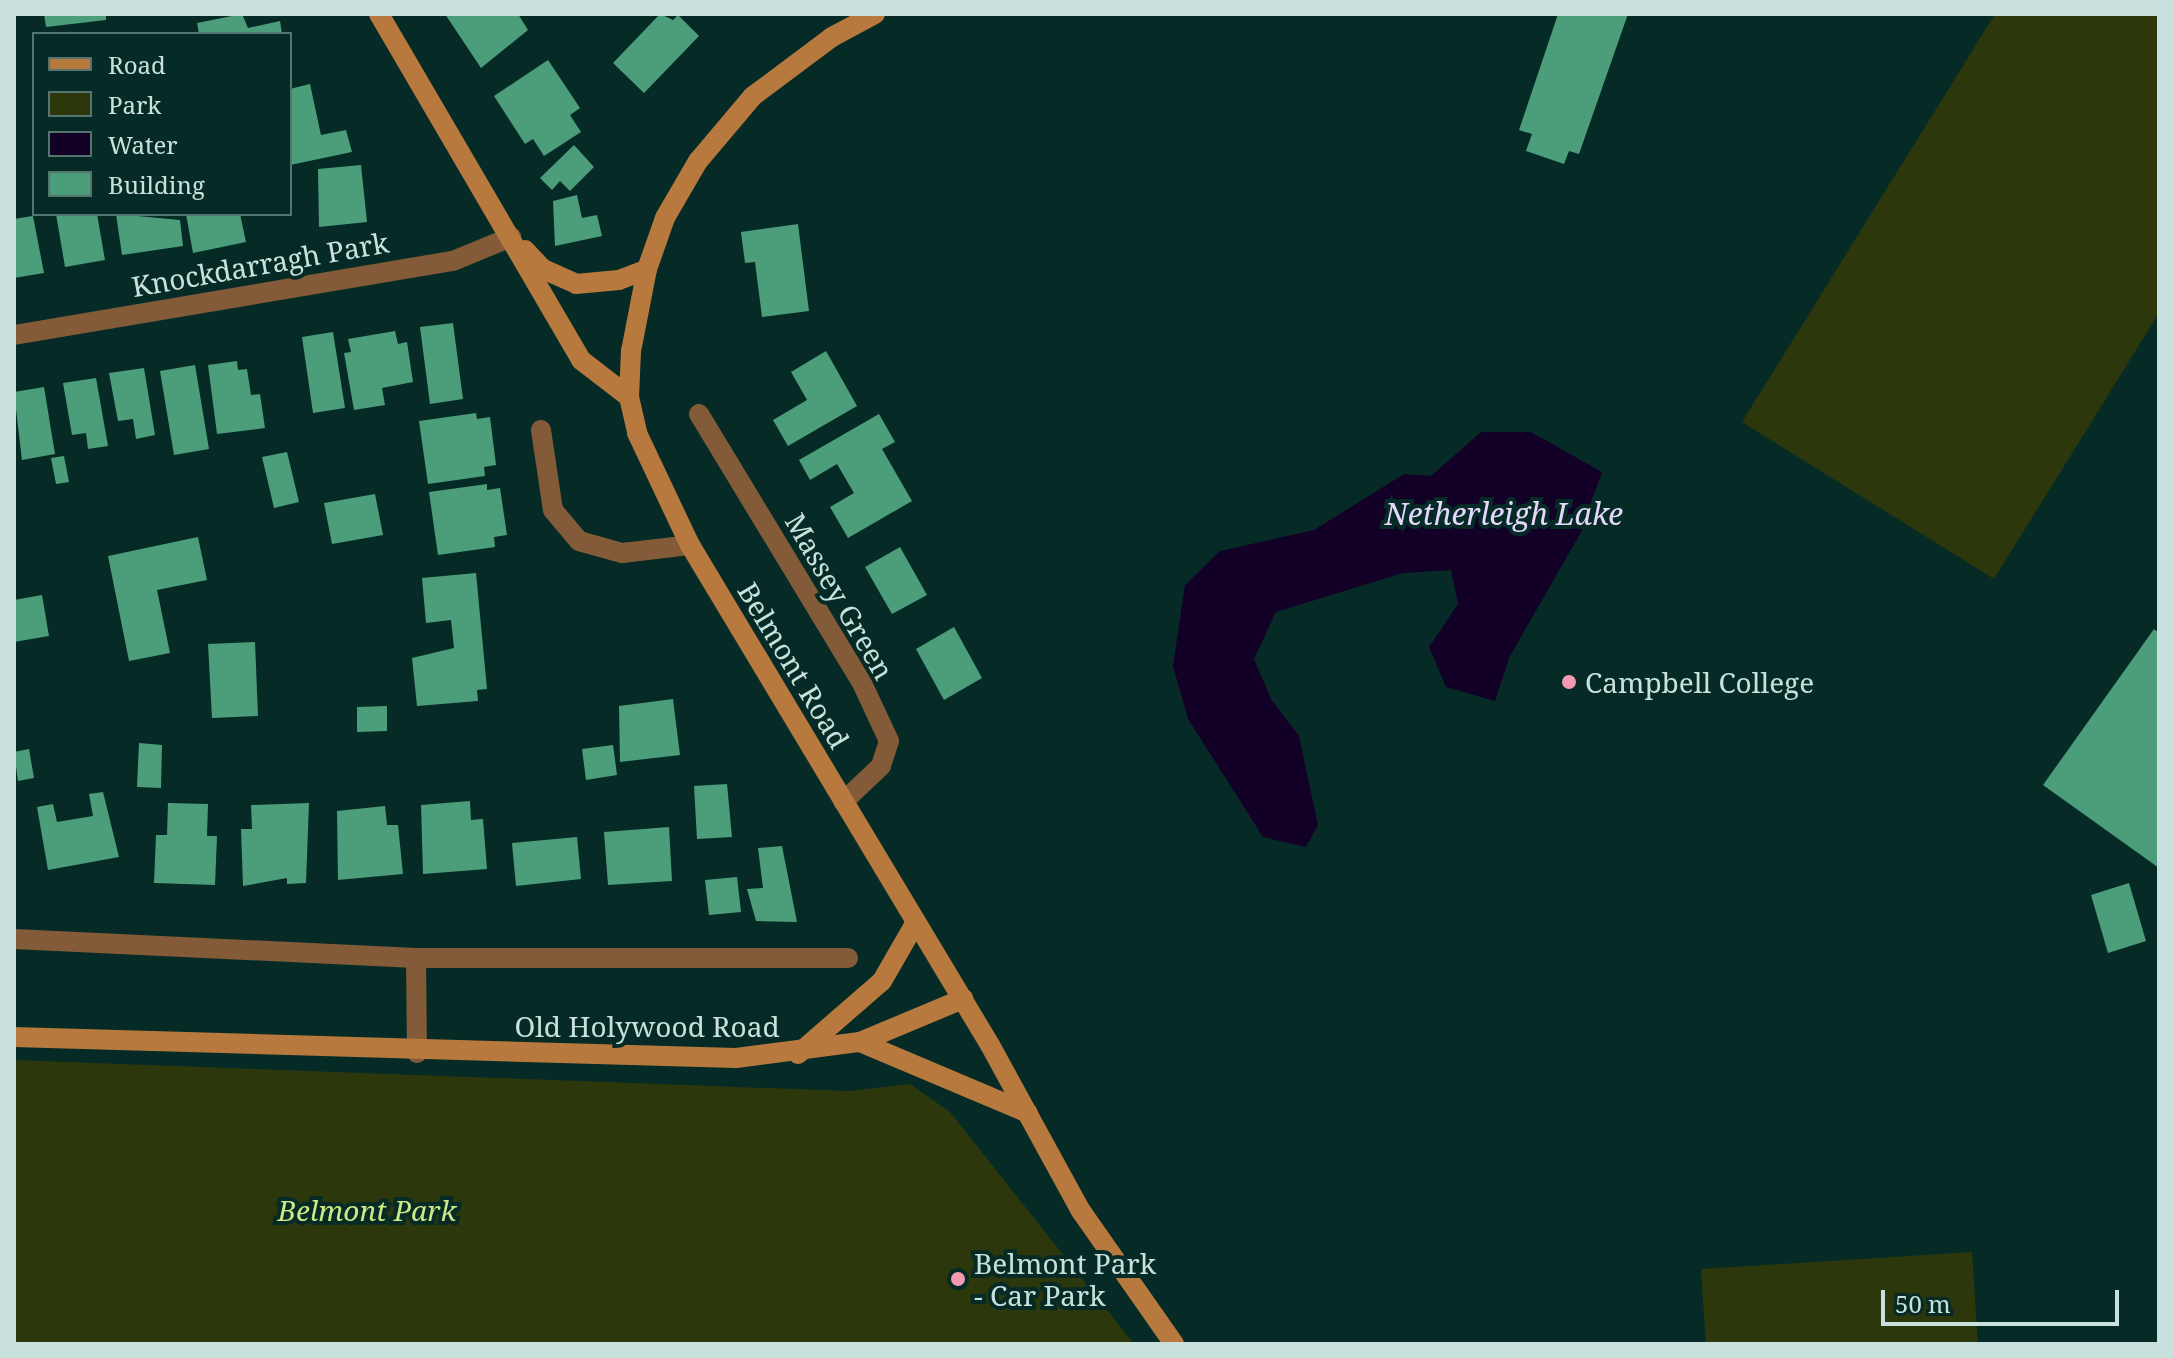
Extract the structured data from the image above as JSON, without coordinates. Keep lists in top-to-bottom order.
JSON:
{
  "streets": {
    "street": [
      "Knockdarragh Park",
      "Massey Green",
      "Belmont Road",
      "Old Holywood Road"
    ]
  },
  "crossings": [
    ["Massey Green", "Belmont Road"],
    ["Belmont Road", "Old Holywood Road"]
  ],
  "water": ["Netherleigh Lake"],
  "parks": ["Belmont Park"],
  "places": ["Campbell College", "Belmont Park - Car Park"],
  "legend": [
    "Road",
    "Park",
    "Water",
    "Building"
  ],
  "scale_bar": "50 m"
}
